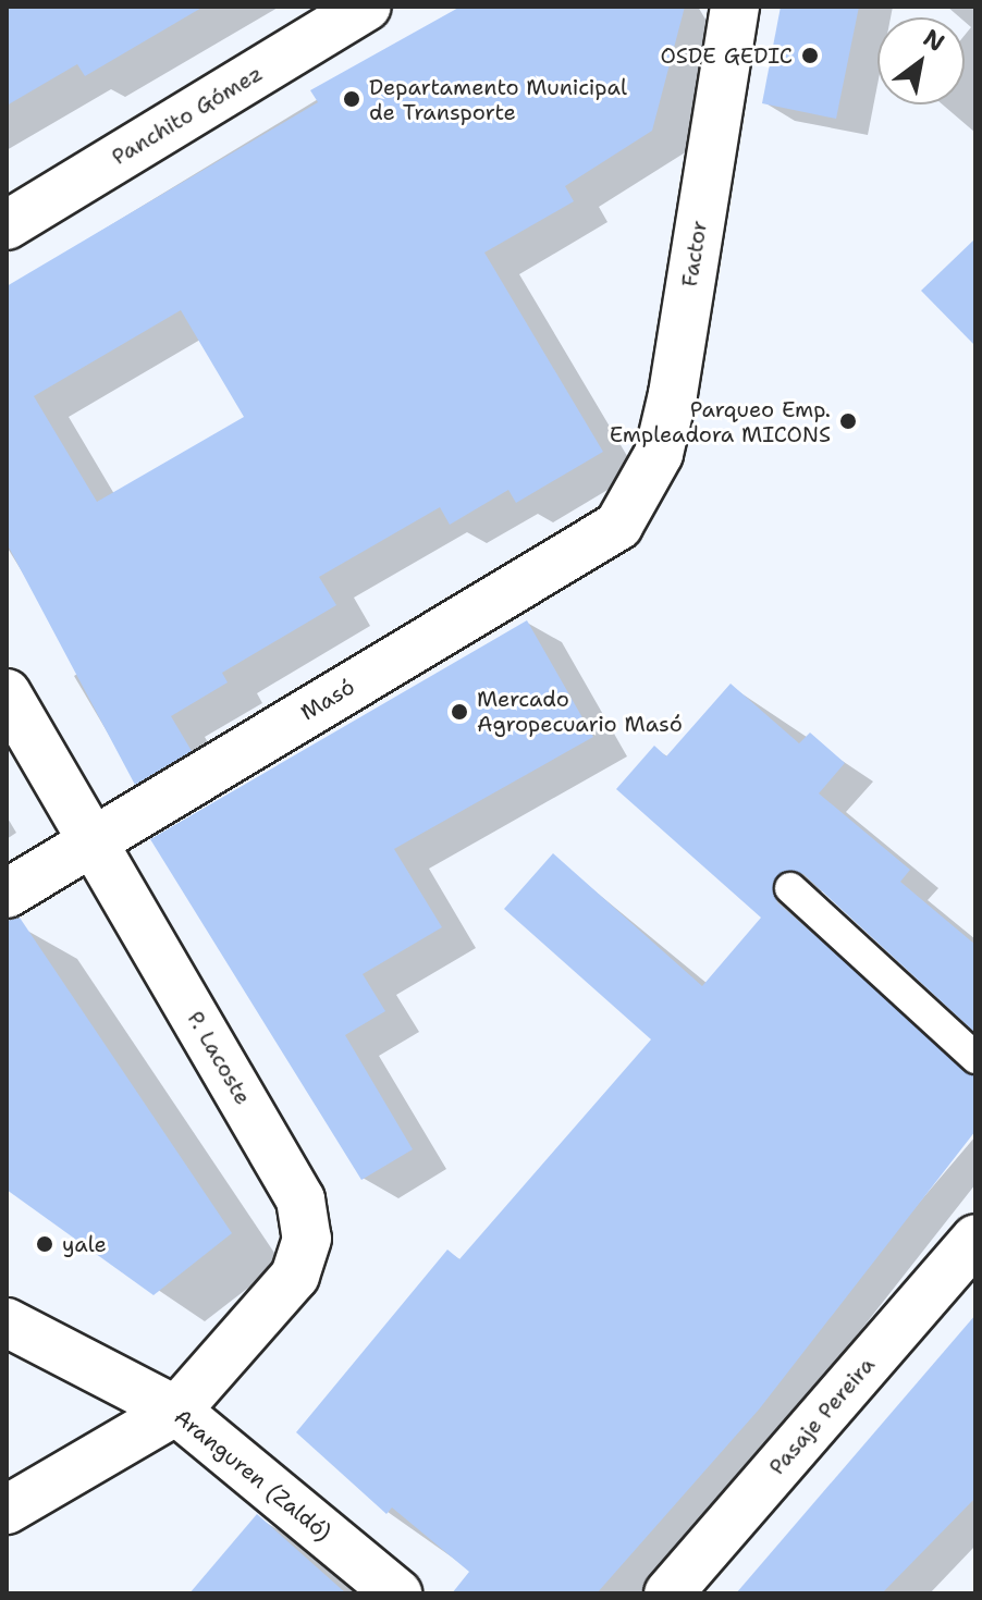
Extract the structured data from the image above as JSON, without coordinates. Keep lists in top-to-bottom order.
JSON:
{
  "streets": {
    "street": [
      "Panchito Gómez",
      "Factor",
      "Masó",
      "P. Lacoste",
      "Pasaje Pereira",
      "Aranguren (Zaldó)"
    ]
  },
  "crossings": [
    ["Factor", "Masó"],
    ["Masó", "P. Lacoste"],
    ["P. Lacoste", "Aranguren (Zaldó)"]
  ],
  "places": [
    "OSDE GEDIC",
    "Departamento Municipal de Transporte",
    "Parqueo Emp. Empleadora MICONS",
    "Mercado Agropecuario Masó",
    "yale"
  ],
  "north": "top right"
}
